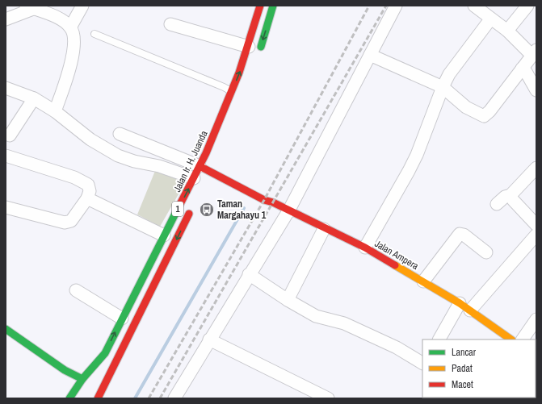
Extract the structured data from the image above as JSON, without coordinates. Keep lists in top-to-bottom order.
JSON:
{
  "streets": {
    "main road": ["Jalan Ir. H. Juanda", "1", "Jalan Ampera"]
  },
  "crossings": [
    ["Jalan Ir. H. Juanda", "1"],
    ["Jalan Ir. H. Juanda", "Jalan Ampera"]
  ],
  "places": {
    "bus stop": ["Taman Margahayu 1"]
  },
  "legend": ["Lancar", "Padat", "Macet"]
}
